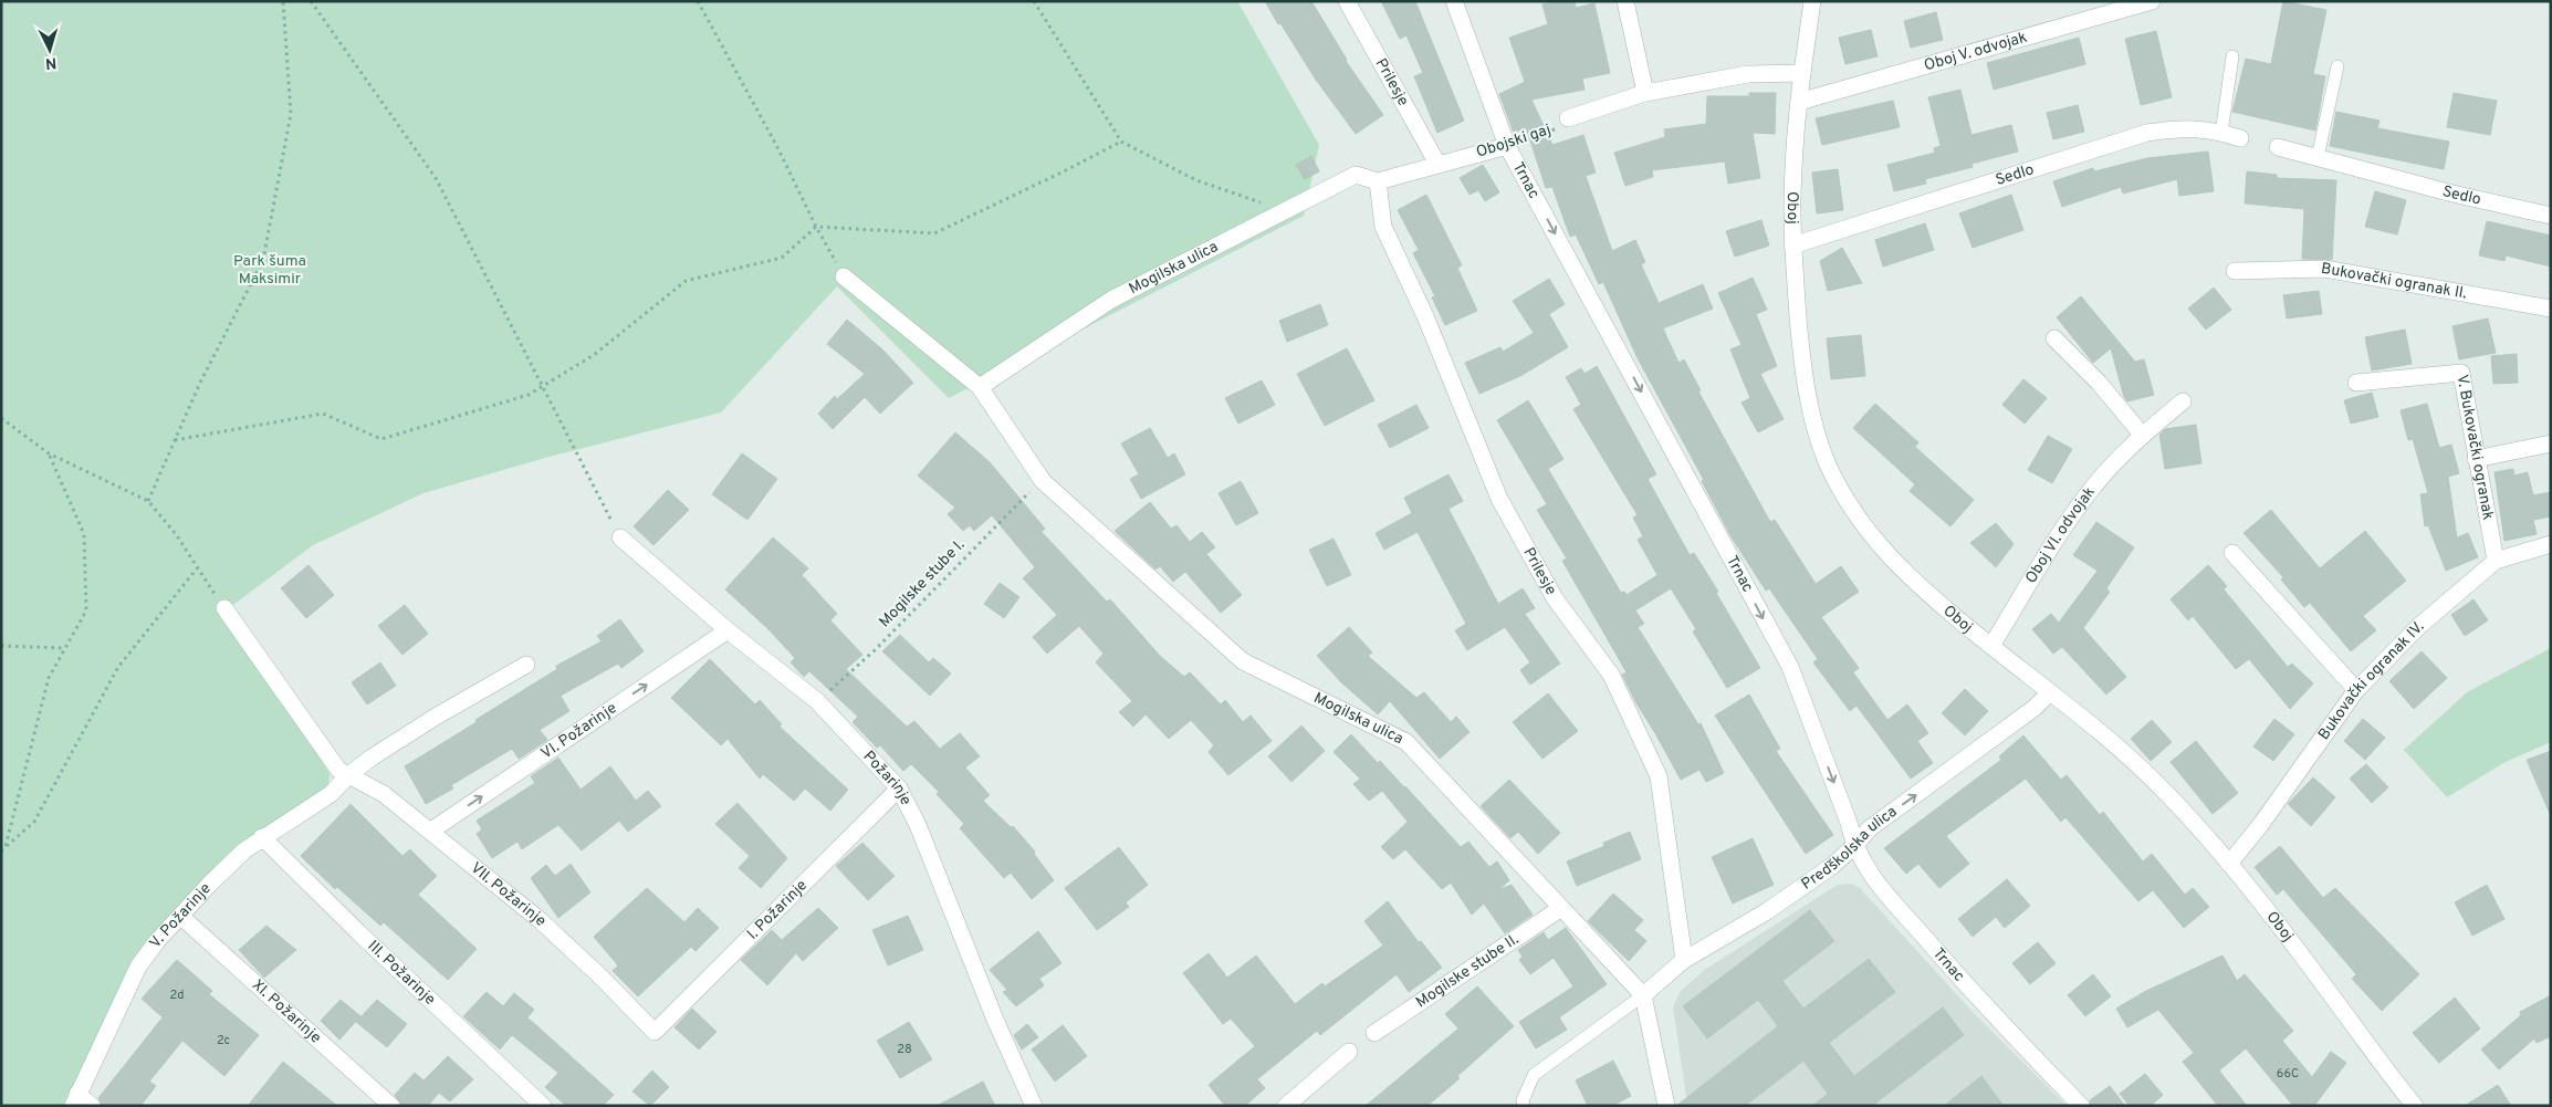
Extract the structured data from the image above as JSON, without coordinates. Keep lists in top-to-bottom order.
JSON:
{
  "streets": {
    "street": [
      "Oboj V. odvojak",
      "Prilesje",
      "Obojski gaj",
      "Sedlo",
      "Trnac",
      "Oboj",
      "Mogilska ulica",
      "Bukovački ogranak II.",
      "V. Bukovački ogranak",
      "Oboj VI. odvojak",
      "Bukovački ogranak IV.",
      "VI. Požarinje",
      "Požarinje",
      "Predškolska ulica",
      "VII. Požarinje",
      "I. Požarinje",
      "V. Požarinje",
      "Mogilske stube II.",
      "III. Požarinje",
      "XI. Požarinje"
    ],
    "path": ["Mogilske stube I."]
  },
  "crossings": [
    ["Oboj V. odvojak", "Oboj"],
    ["Prilesje", "Obojski gaj"],
    ["Prilesje", "Mogilska ulica"],
    ["Prilesje", "Predškolska ulica"],
    ["Obojski gaj", "Trnac"],
    ["Obojski gaj", "Oboj"],
    ["Obojski gaj", "Mogilska ulica"],
    ["Sedlo", "Oboj"],
    ["Trnac", "Predškolska ulica"],
    ["Oboj", "Oboj VI. odvojak"],
    ["Oboj", "Bukovački ogranak IV."],
    ["Oboj", "Predškolska ulica"],
    ["Mogilska ulica", "Mogilske stube I."],
    ["Mogilska ulica", "Predškolska ulica"],
    ["Mogilska ulica", "Mogilske stube II."],
    ["V. Bukovački ogranak", "Bukovački ogranak IV."],
    ["Mogilske stube I.", "Požarinje"],
    ["VI. Požarinje", "Požarinje"],
    ["VI. Požarinje", "VII. Požarinje"],
    ["Požarinje", "I. Požarinje"],
    ["VII. Požarinje", "I. Požarinje"],
    ["VII. Požarinje", "V. Požarinje"],
    ["V. Požarinje", "III. Požarinje"],
    ["V. Požarinje", "XI. Požarinje"]
  ],
  "one_way": ["Trnac", "Predškolska ulica"],
  "parks": ["Park šuma Maksimir"],
  "house_numbers": [
    "2d",
    "2c",
    "28",
    "66C"
  ],
  "north": "bottom"
}
